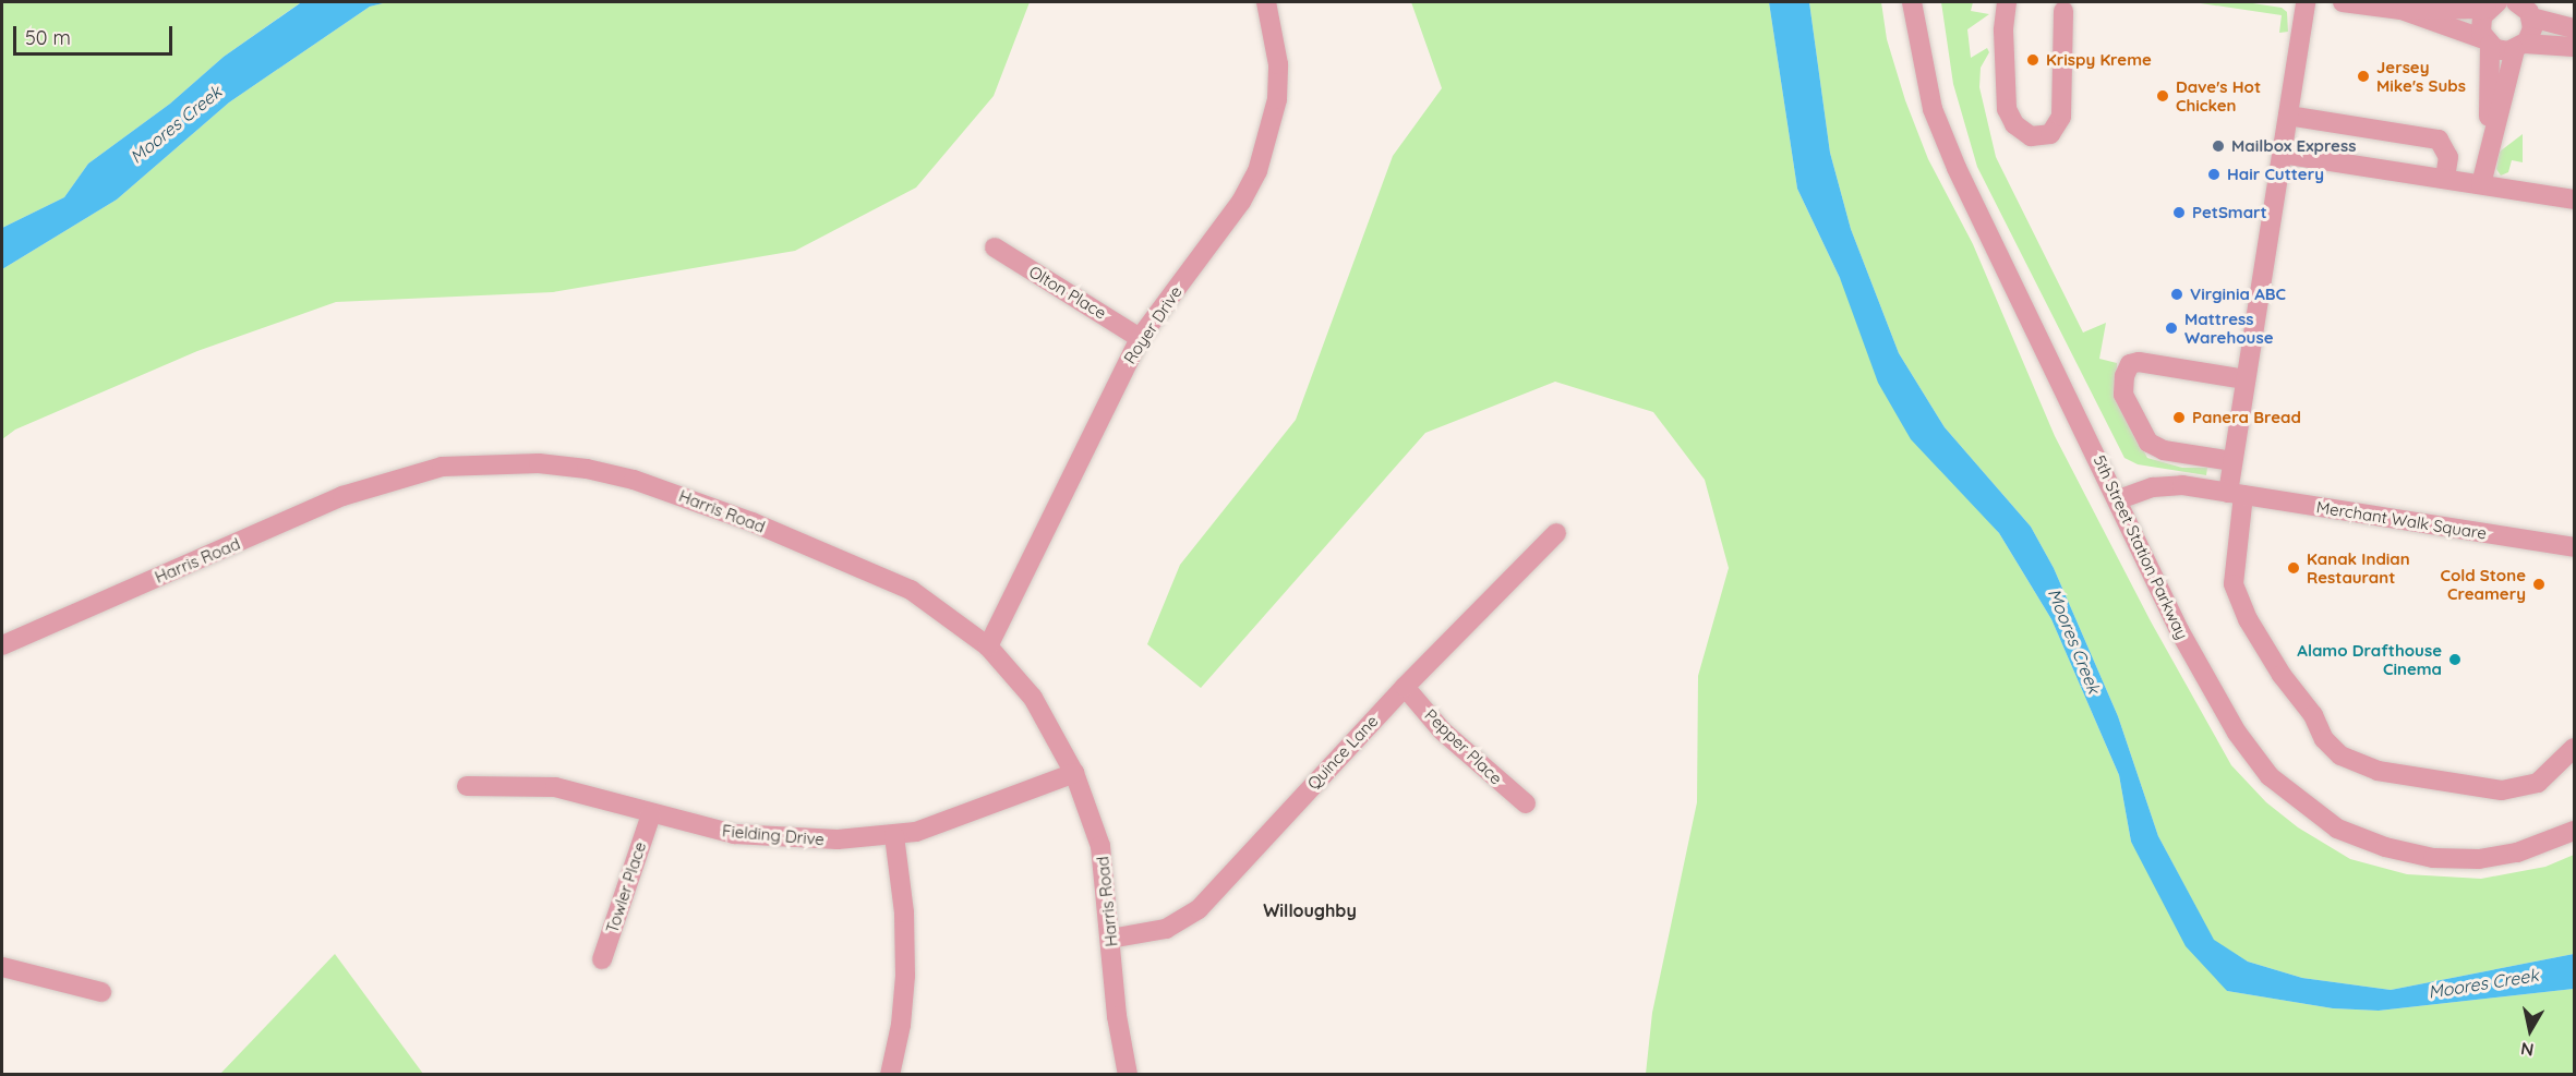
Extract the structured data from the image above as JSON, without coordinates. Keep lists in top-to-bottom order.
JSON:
{
  "streets": {
    "street": [
      "Olton Place",
      "Royer Drive",
      "Harris Road",
      "Merchant Walk Square",
      "5th Street Station Parkway",
      "Pepper Place",
      "Quince Lane",
      "Fielding Drive",
      "Towler Place"
    ]
  },
  "crossings": [
    ["Olton Place", "Royer Drive"],
    ["Royer Drive", "Harris Road"],
    ["Harris Road", "Quince Lane"],
    ["Harris Road", "Fielding Drive"],
    ["Merchant Walk Square", "5th Street Station Parkway"],
    ["Pepper Place", "Quince Lane"],
    ["Fielding Drive", "Towler Place"]
  ],
  "districts": ["Willoughby"],
  "water": ["Moores Creek"],
  "places": [
    "Krispy Kreme",
    "Jersey Mike's Subs",
    "Dave's Hot Chicken",
    "Mailbox Express",
    "Hair Cuttery",
    "PetSmart",
    "Virginia ABC",
    "Mattress Warehouse",
    "Panera Bread",
    "Kanak Indian Restaurant",
    "Cold Stone Creamery",
    "Alamo Drafthouse Cinema"
  ],
  "scale_bar": "50 m",
  "north": "bottom"
}
